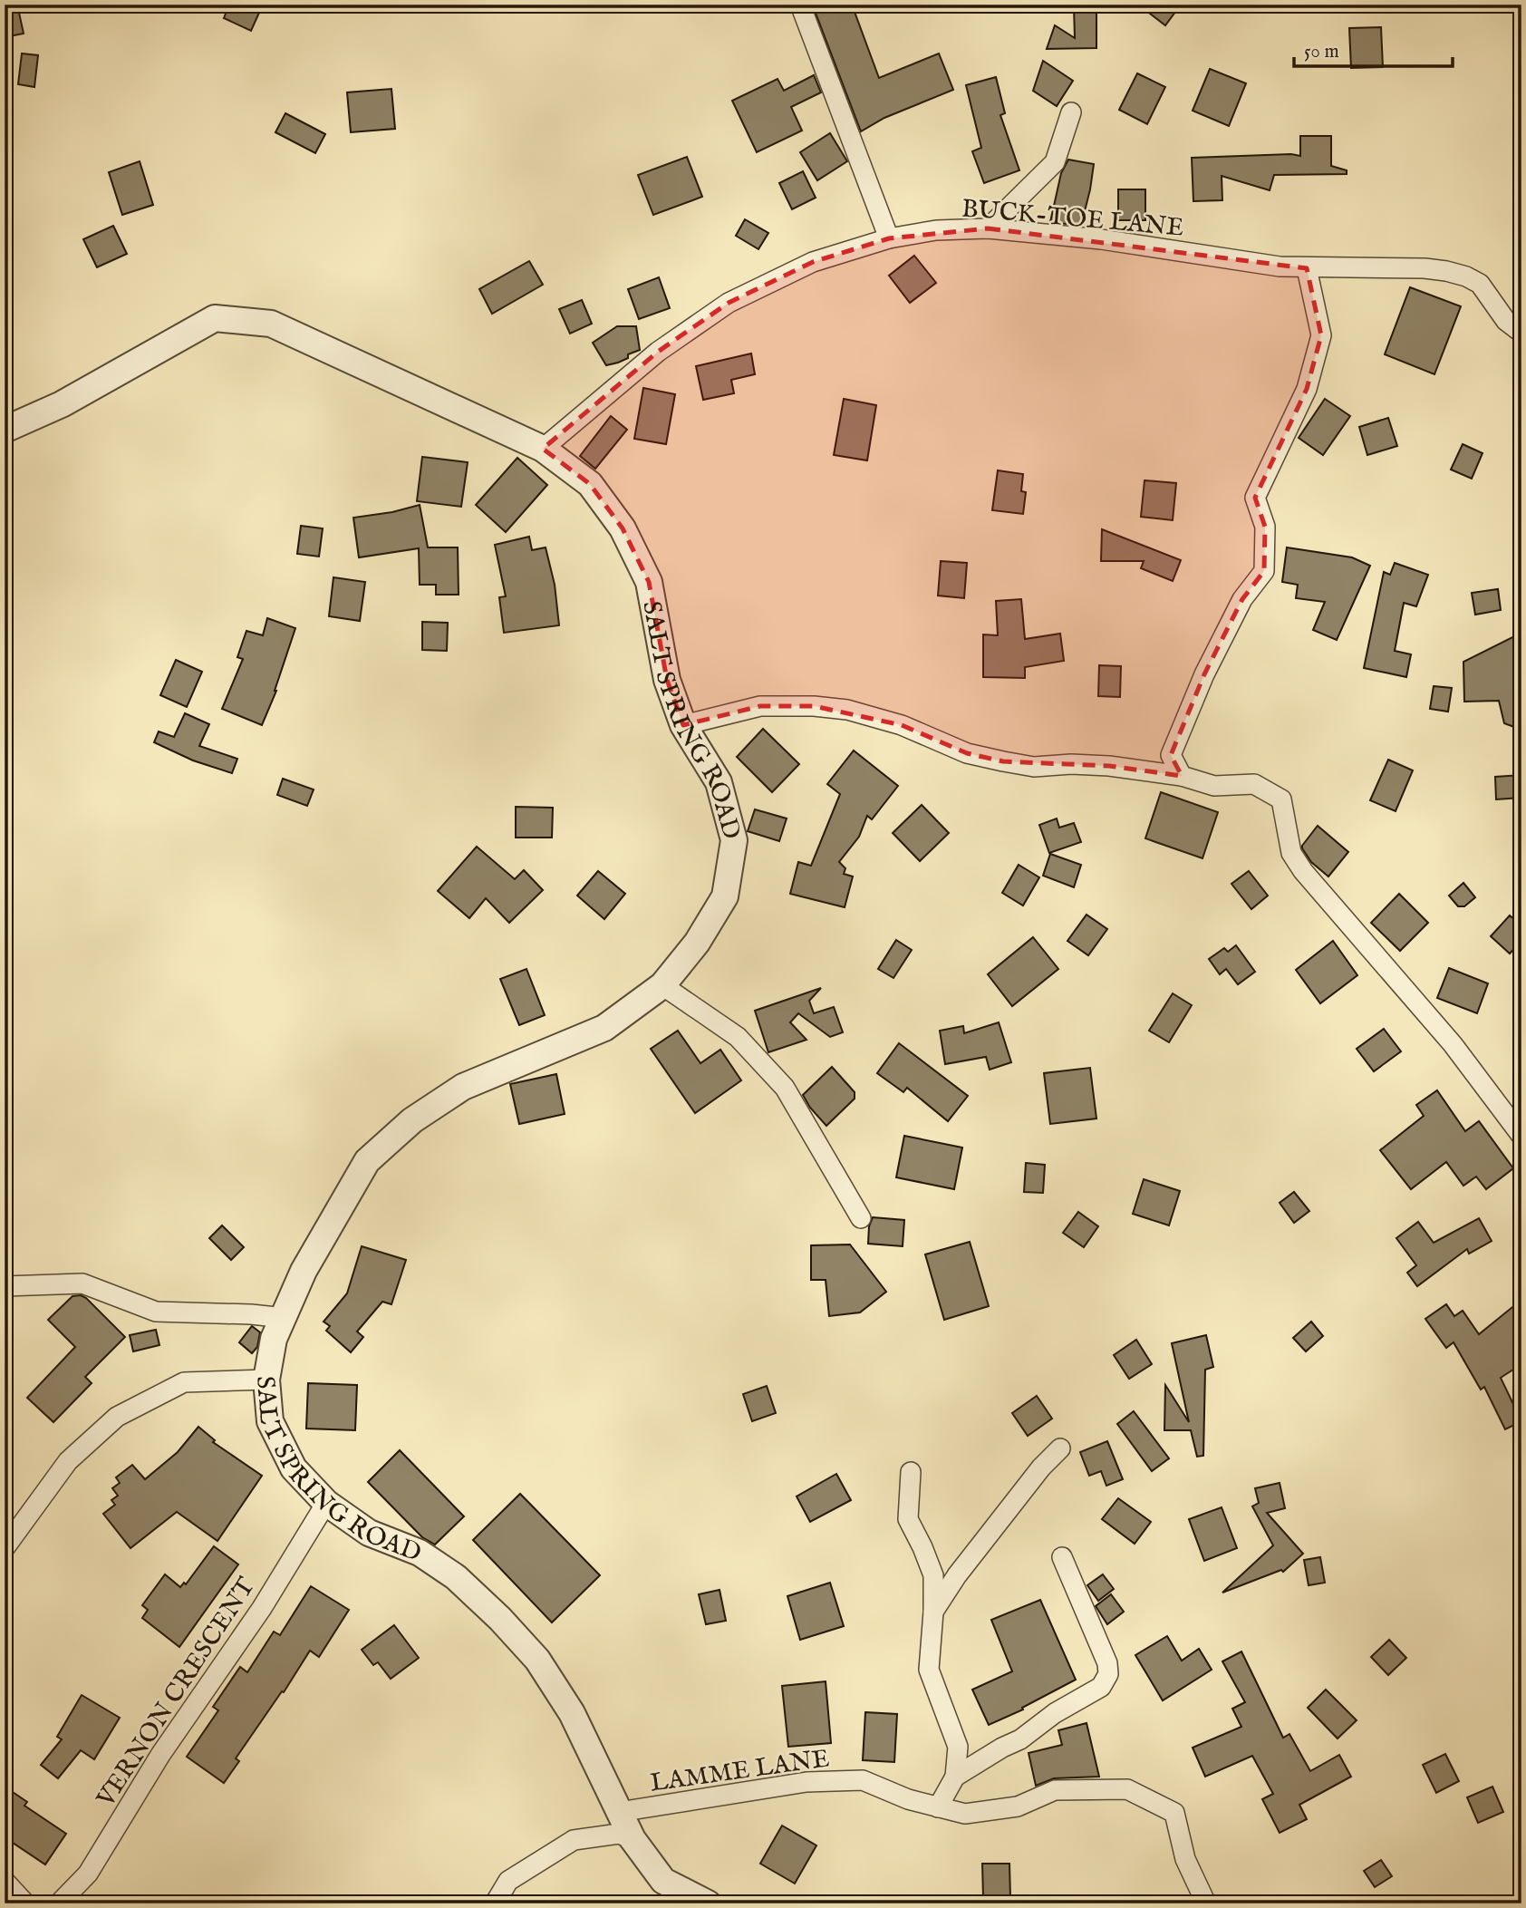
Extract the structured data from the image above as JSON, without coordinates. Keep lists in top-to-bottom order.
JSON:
{
  "streets": {
    "street": [
      "BUCK-TOE LANE",
      "SALT SPRING ROAD",
      "VERNON CRESCENT",
      "LAMME LANE"
    ]
  },
  "crossings": [
    ["BUCK-TOE LANE", "SALT SPRING ROAD"],
    ["SALT SPRING ROAD", "VERNON CRESCENT"],
    ["SALT SPRING ROAD", "LAMME LANE"]
  ],
  "scale_bar": "50 m"
}
